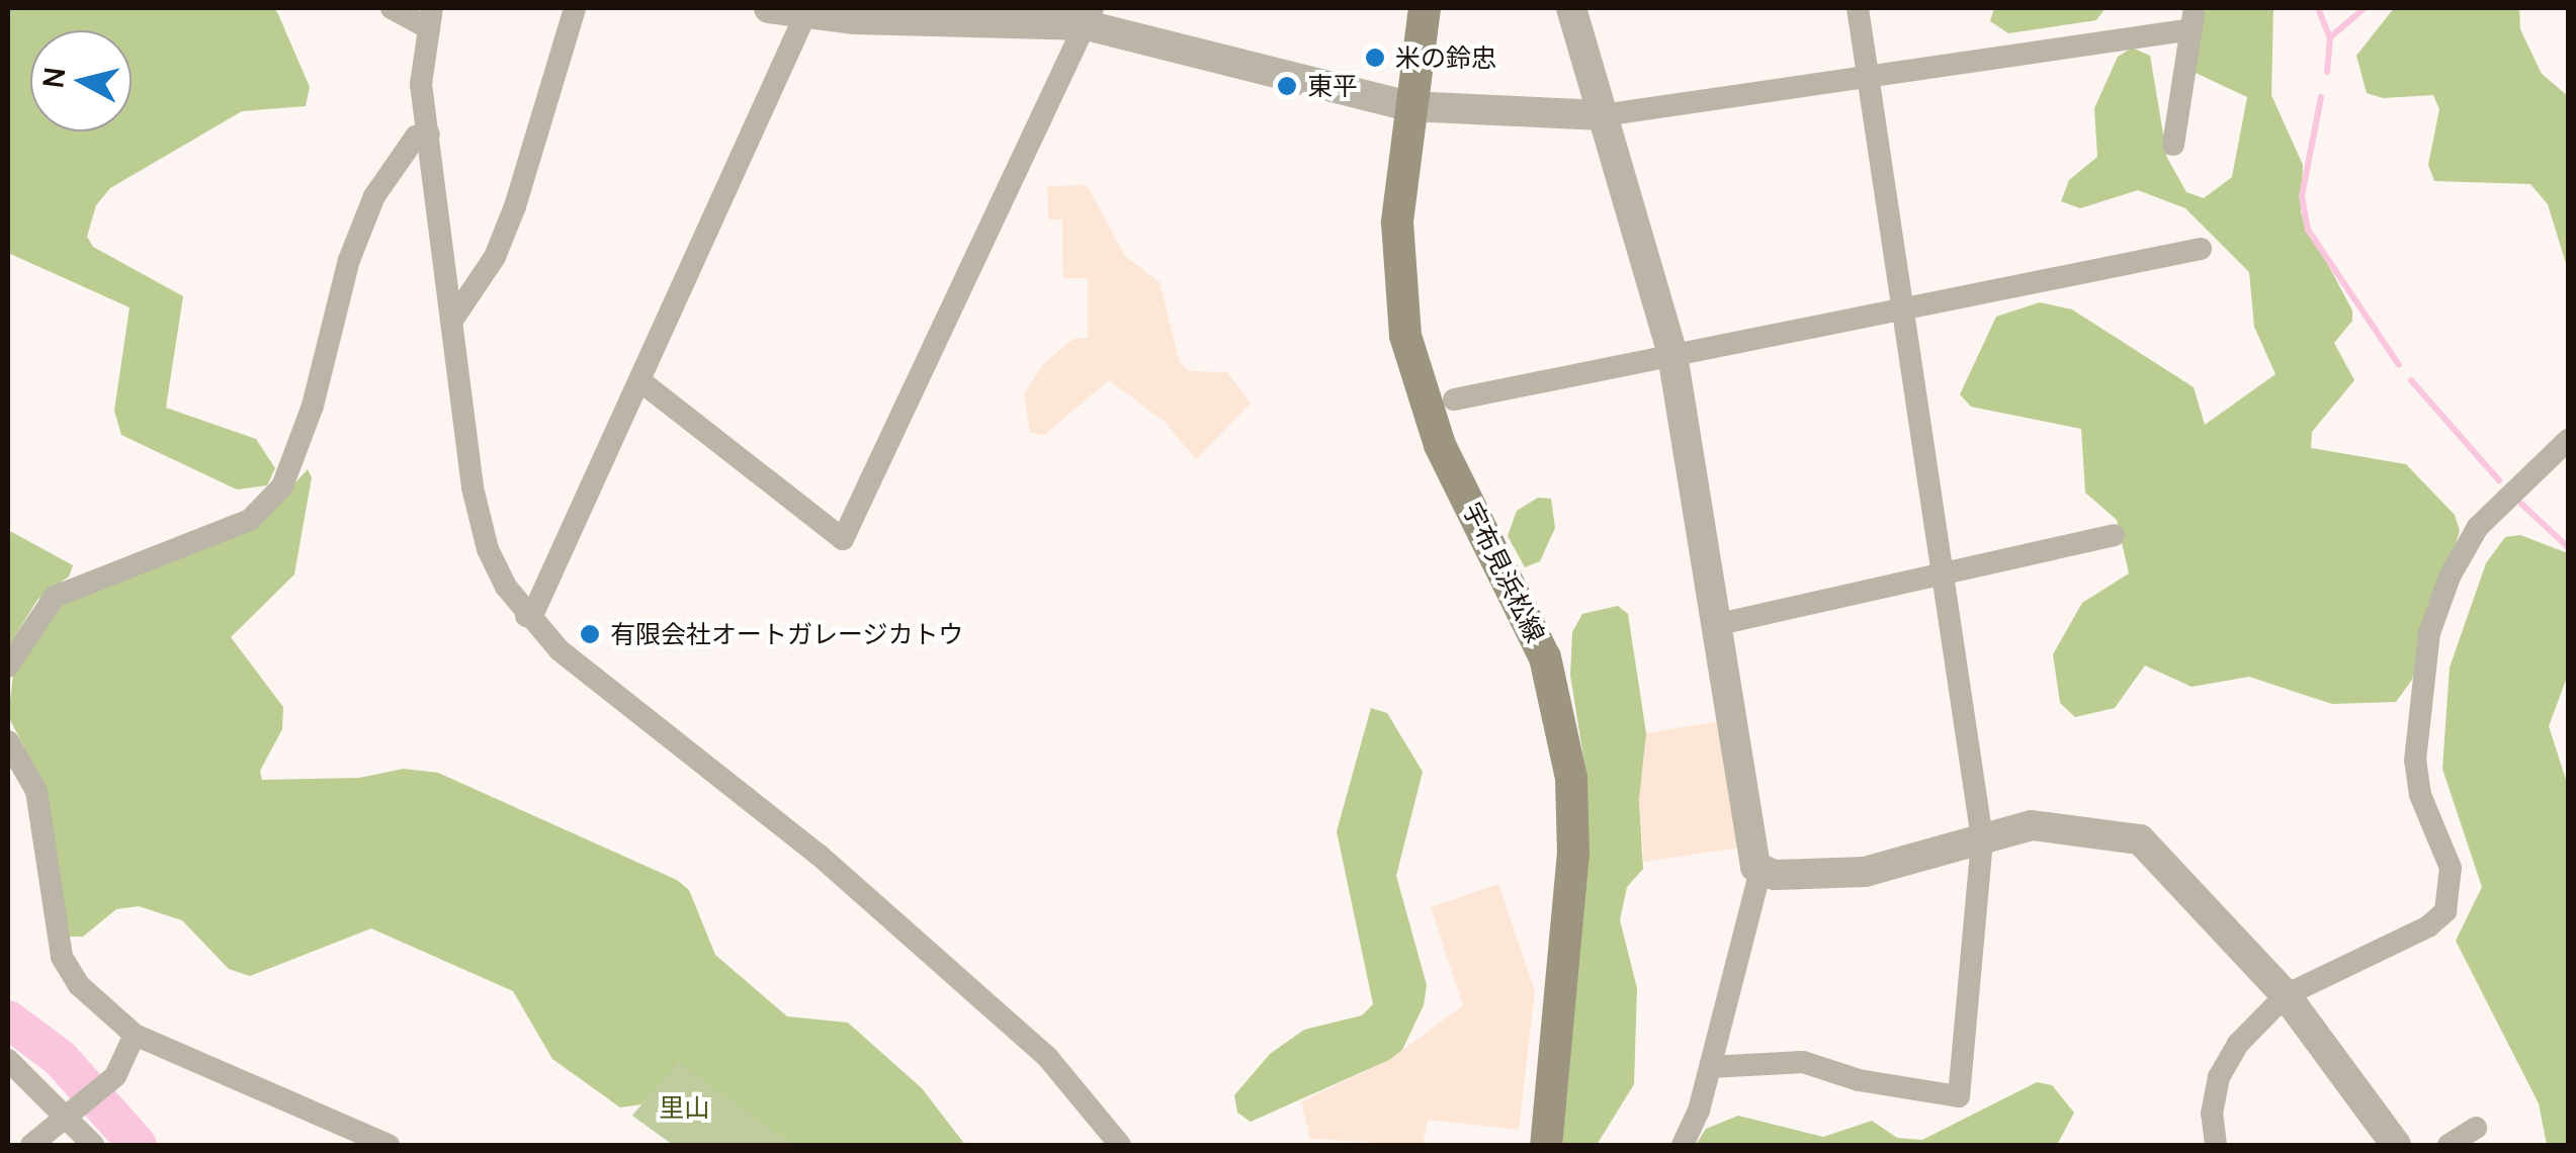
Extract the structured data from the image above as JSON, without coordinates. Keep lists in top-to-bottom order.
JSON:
{
  "streets": {
    "main road": ["宇布見浜松線"]
  },
  "parks": ["里山"],
  "places": ["米の鈴忠", "東平", "有限会社オートガレージカトウ"],
  "north": "left"
}
